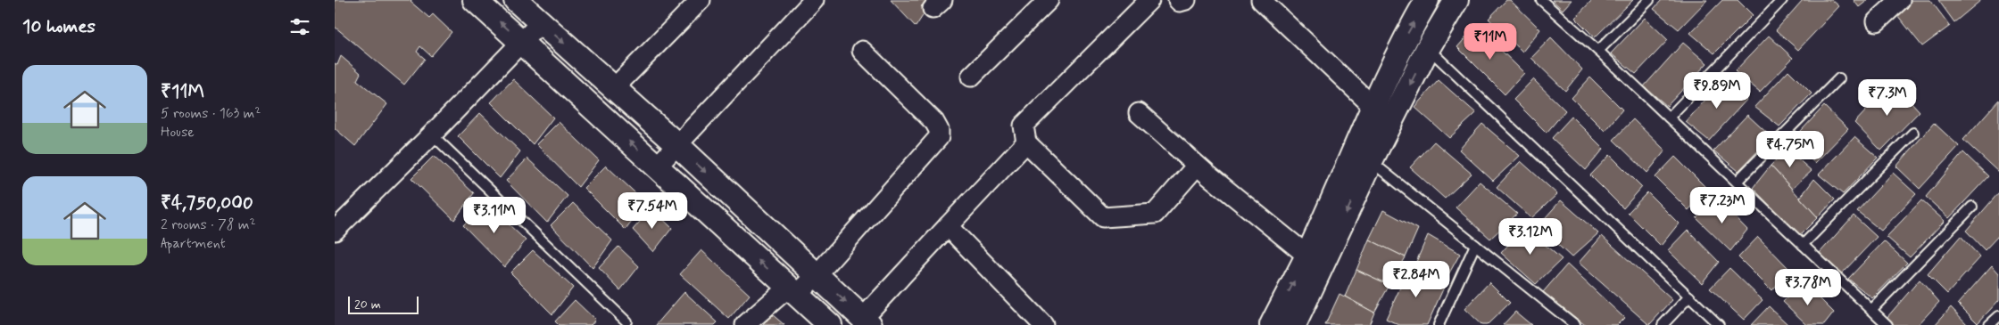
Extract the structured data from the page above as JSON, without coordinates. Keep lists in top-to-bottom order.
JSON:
{
  "scale_bar": "20 m",
  "page": {
    "heading": "10 homes",
    "price": [
      "₹11M",
      "₹9.89M",
      "₹7.3M",
      "₹4.75M",
      "₹7.23M",
      "₹7.54M",
      "₹3.11M",
      "₹3.12M",
      "₹2.84M",
      "₹3.78M"
    ],
    "list": [
      {
        "name": "₹11M",
        "note": "5 rooms · 163 m² · House"
      },
      {
        "name": "₹4,750,000",
        "note": "2 rooms · 78 m² · Apartment"
      }
    ],
    "scale": "20 m"
  }
}
